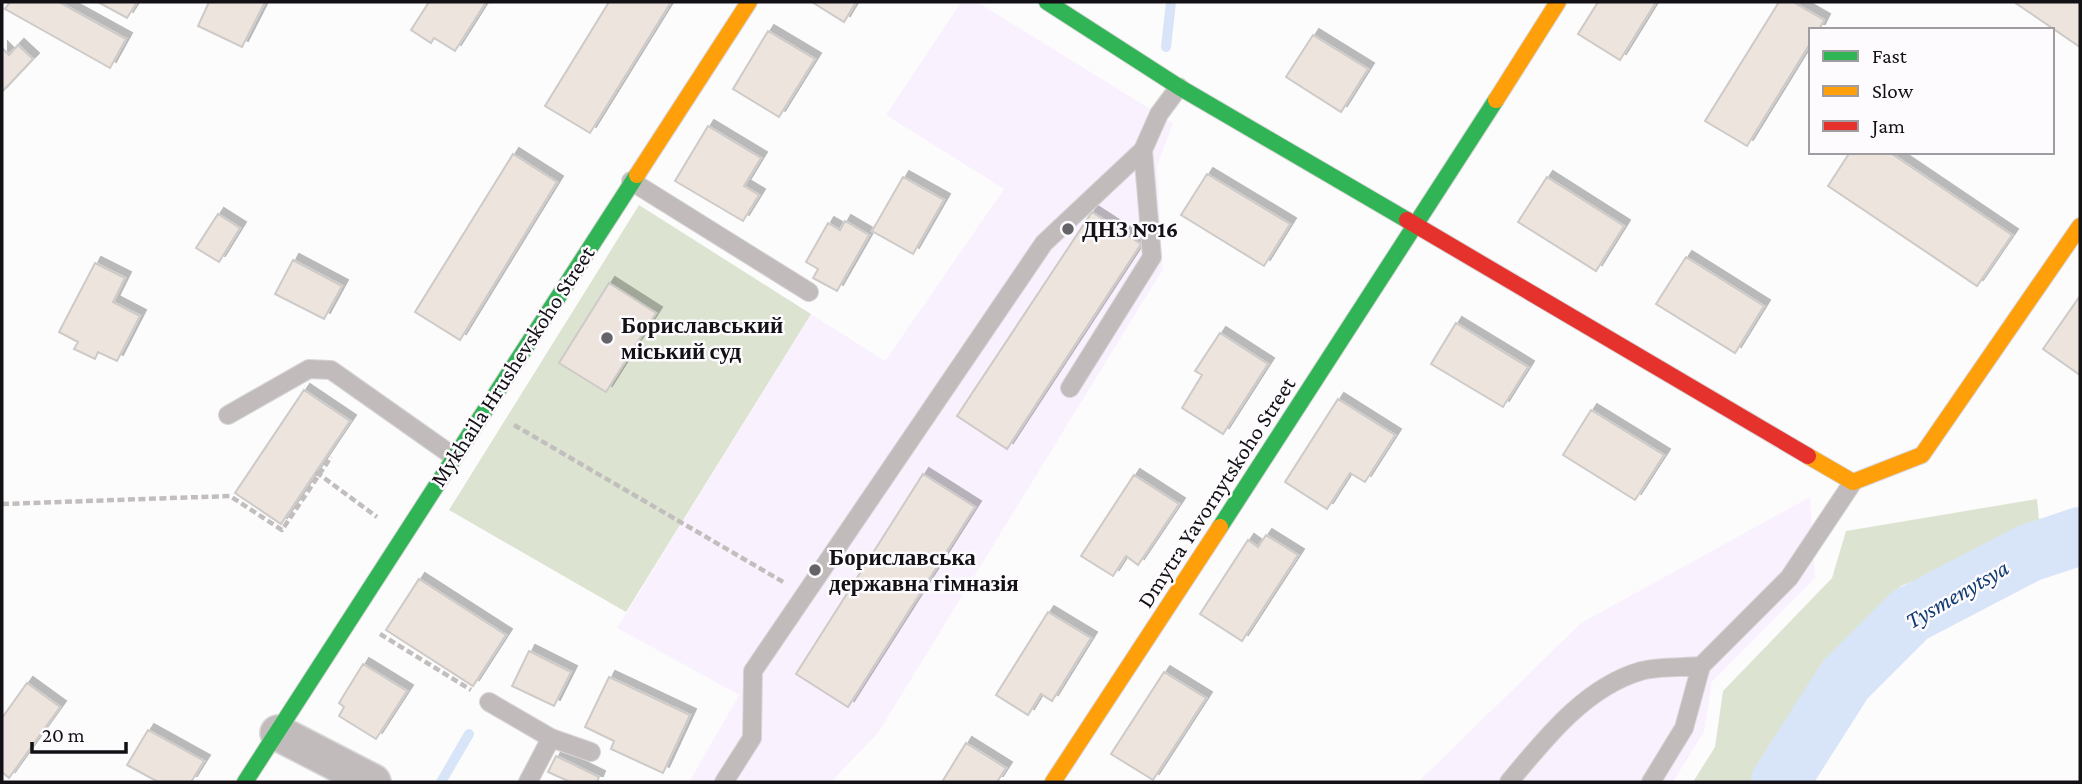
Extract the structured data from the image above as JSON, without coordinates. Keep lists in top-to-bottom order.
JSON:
{
  "streets": {
    "street": ["Mykhaila Hrushevskoho Street", "Dmytra Yavornytskoho Street"]
  },
  "water": ["Tysmenytsya"],
  "places": ["ДНЗ №16", "Бориславський міський суд", "Бориславська державна гімназія"],
  "legend": ["Fast", "Slow", "Jam"],
  "scale_bar": "20 m"
}
